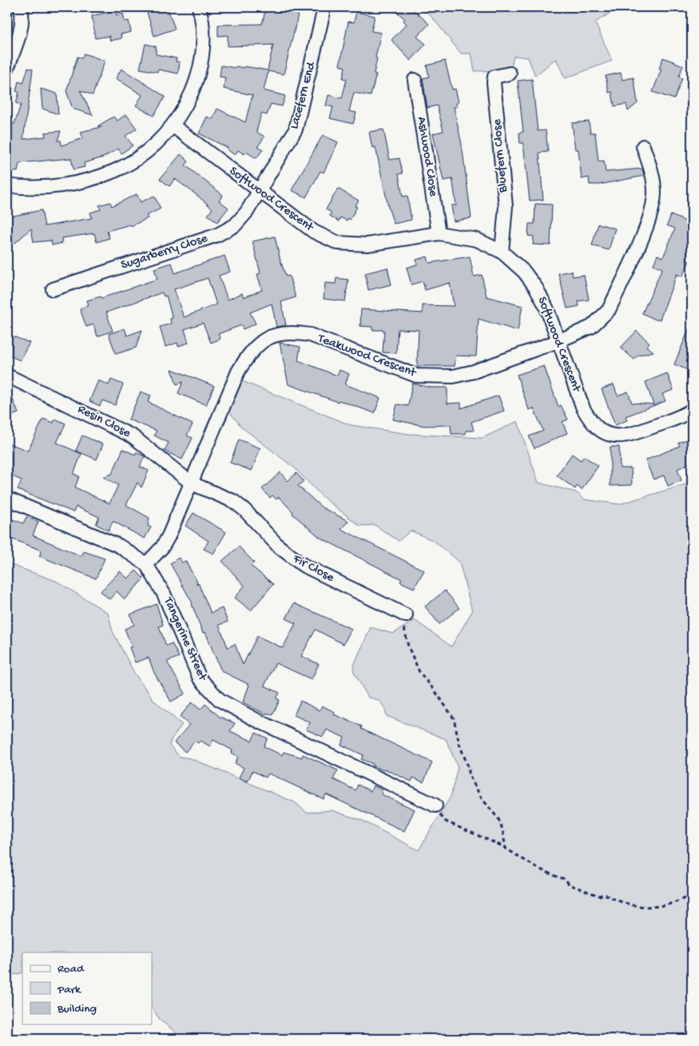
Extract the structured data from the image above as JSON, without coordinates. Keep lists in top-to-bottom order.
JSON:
{
  "streets": {
    "street": [
      "Lacefern End",
      "Bluefern Close",
      "Ashwood Close",
      "Softwood Crescent",
      "Sugarberry Close",
      "Teakwood Crescent",
      "Resin Close",
      "Fir Close",
      "Tangerine Street"
    ]
  },
  "crossings": [
    ["Lacefern End", "Softwood Crescent"],
    ["Lacefern End", "Sugarberry Close"],
    ["Bluefern Close", "Softwood Crescent"],
    ["Ashwood Close", "Softwood Crescent"],
    ["Softwood Crescent", "Sugarberry Close"],
    ["Softwood Crescent", "Teakwood Crescent"],
    ["Teakwood Crescent", "Resin Close"],
    ["Teakwood Crescent", "Fir Close"],
    ["Teakwood Crescent", "Tangerine Street"],
    ["Resin Close", "Fir Close"]
  ],
  "legend": ["Road", "Park", "Building"]
}
